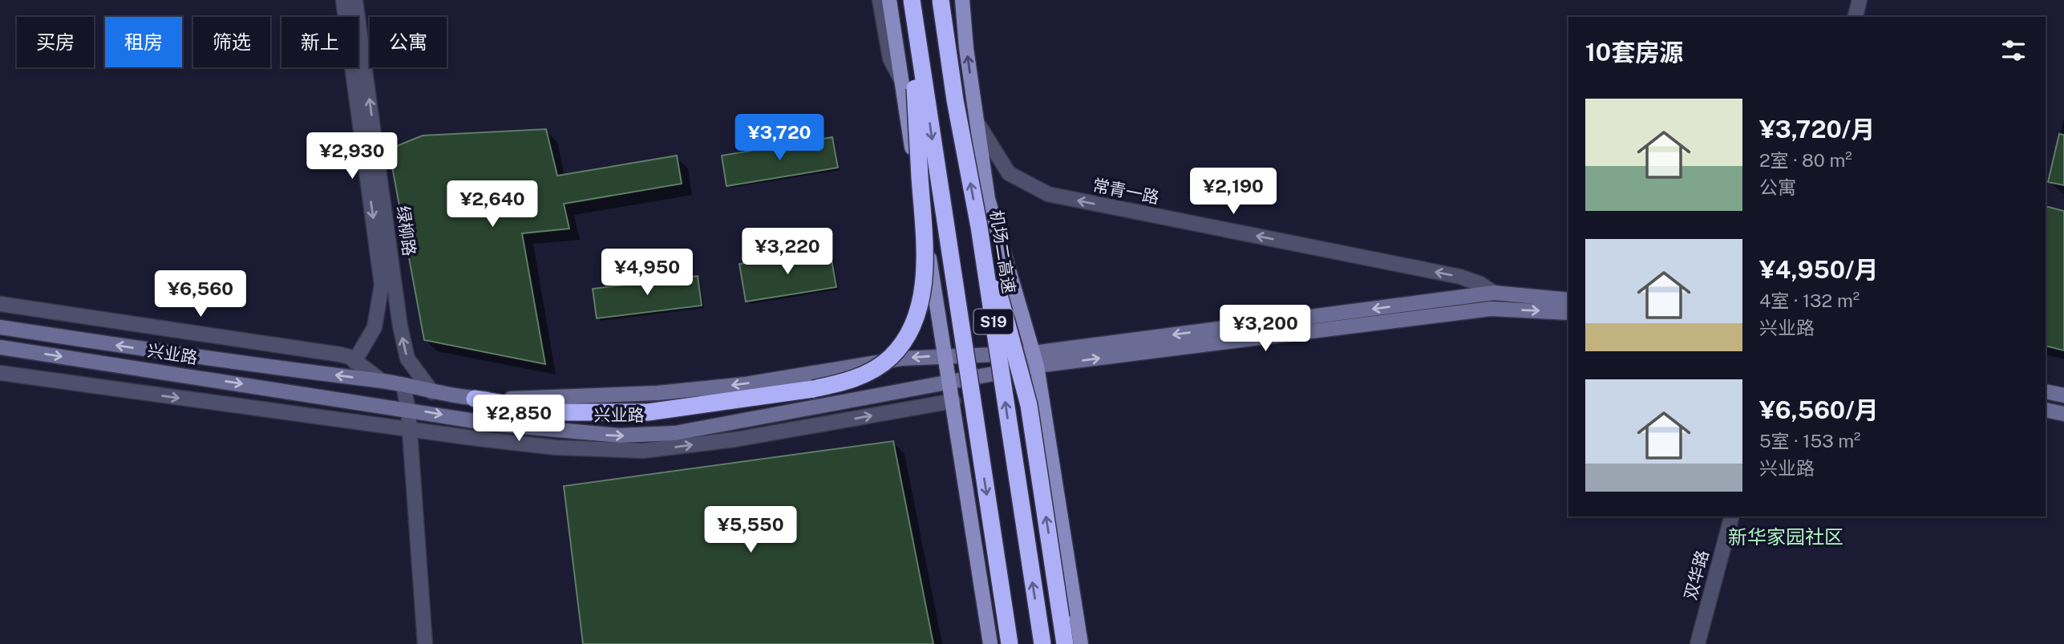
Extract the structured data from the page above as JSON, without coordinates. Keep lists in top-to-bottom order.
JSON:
{
  "streets": {
    "highway": ["机场二高速", "S19"],
    "main road": ["常青一路", "兴业路"],
    "street": ["绿柳路", "双华路"]
  },
  "crossings": [
    ["常青一路", "兴业路"],
    ["绿柳路", "兴业路"]
  ],
  "one_way": ["常青一路"],
  "districts": ["新华家园社区"],
  "page": {
    "chip": [
      "买房",
      "租房",
      "筛选",
      "新上",
      "公寓"
    ],
    "heading": "10套房源",
    "list": [
      {
        "name": "¥3,720/月",
        "note": "2室 · 80 m² · 公寓"
      },
      {
        "name": "¥4,950/月",
        "note": "4室 · 132 m² · 兴业路"
      },
      {
        "name": "¥6,560/月",
        "note": "5室 · 153 m² · 兴业路"
      }
    ],
    "price": [
      "¥3,720",
      "¥2,930",
      "¥2,190",
      "¥2,640",
      "¥3,220",
      "¥4,950",
      "¥6,560",
      "¥3,200",
      "¥2,850",
      "¥5,550"
    ]
  }
}
